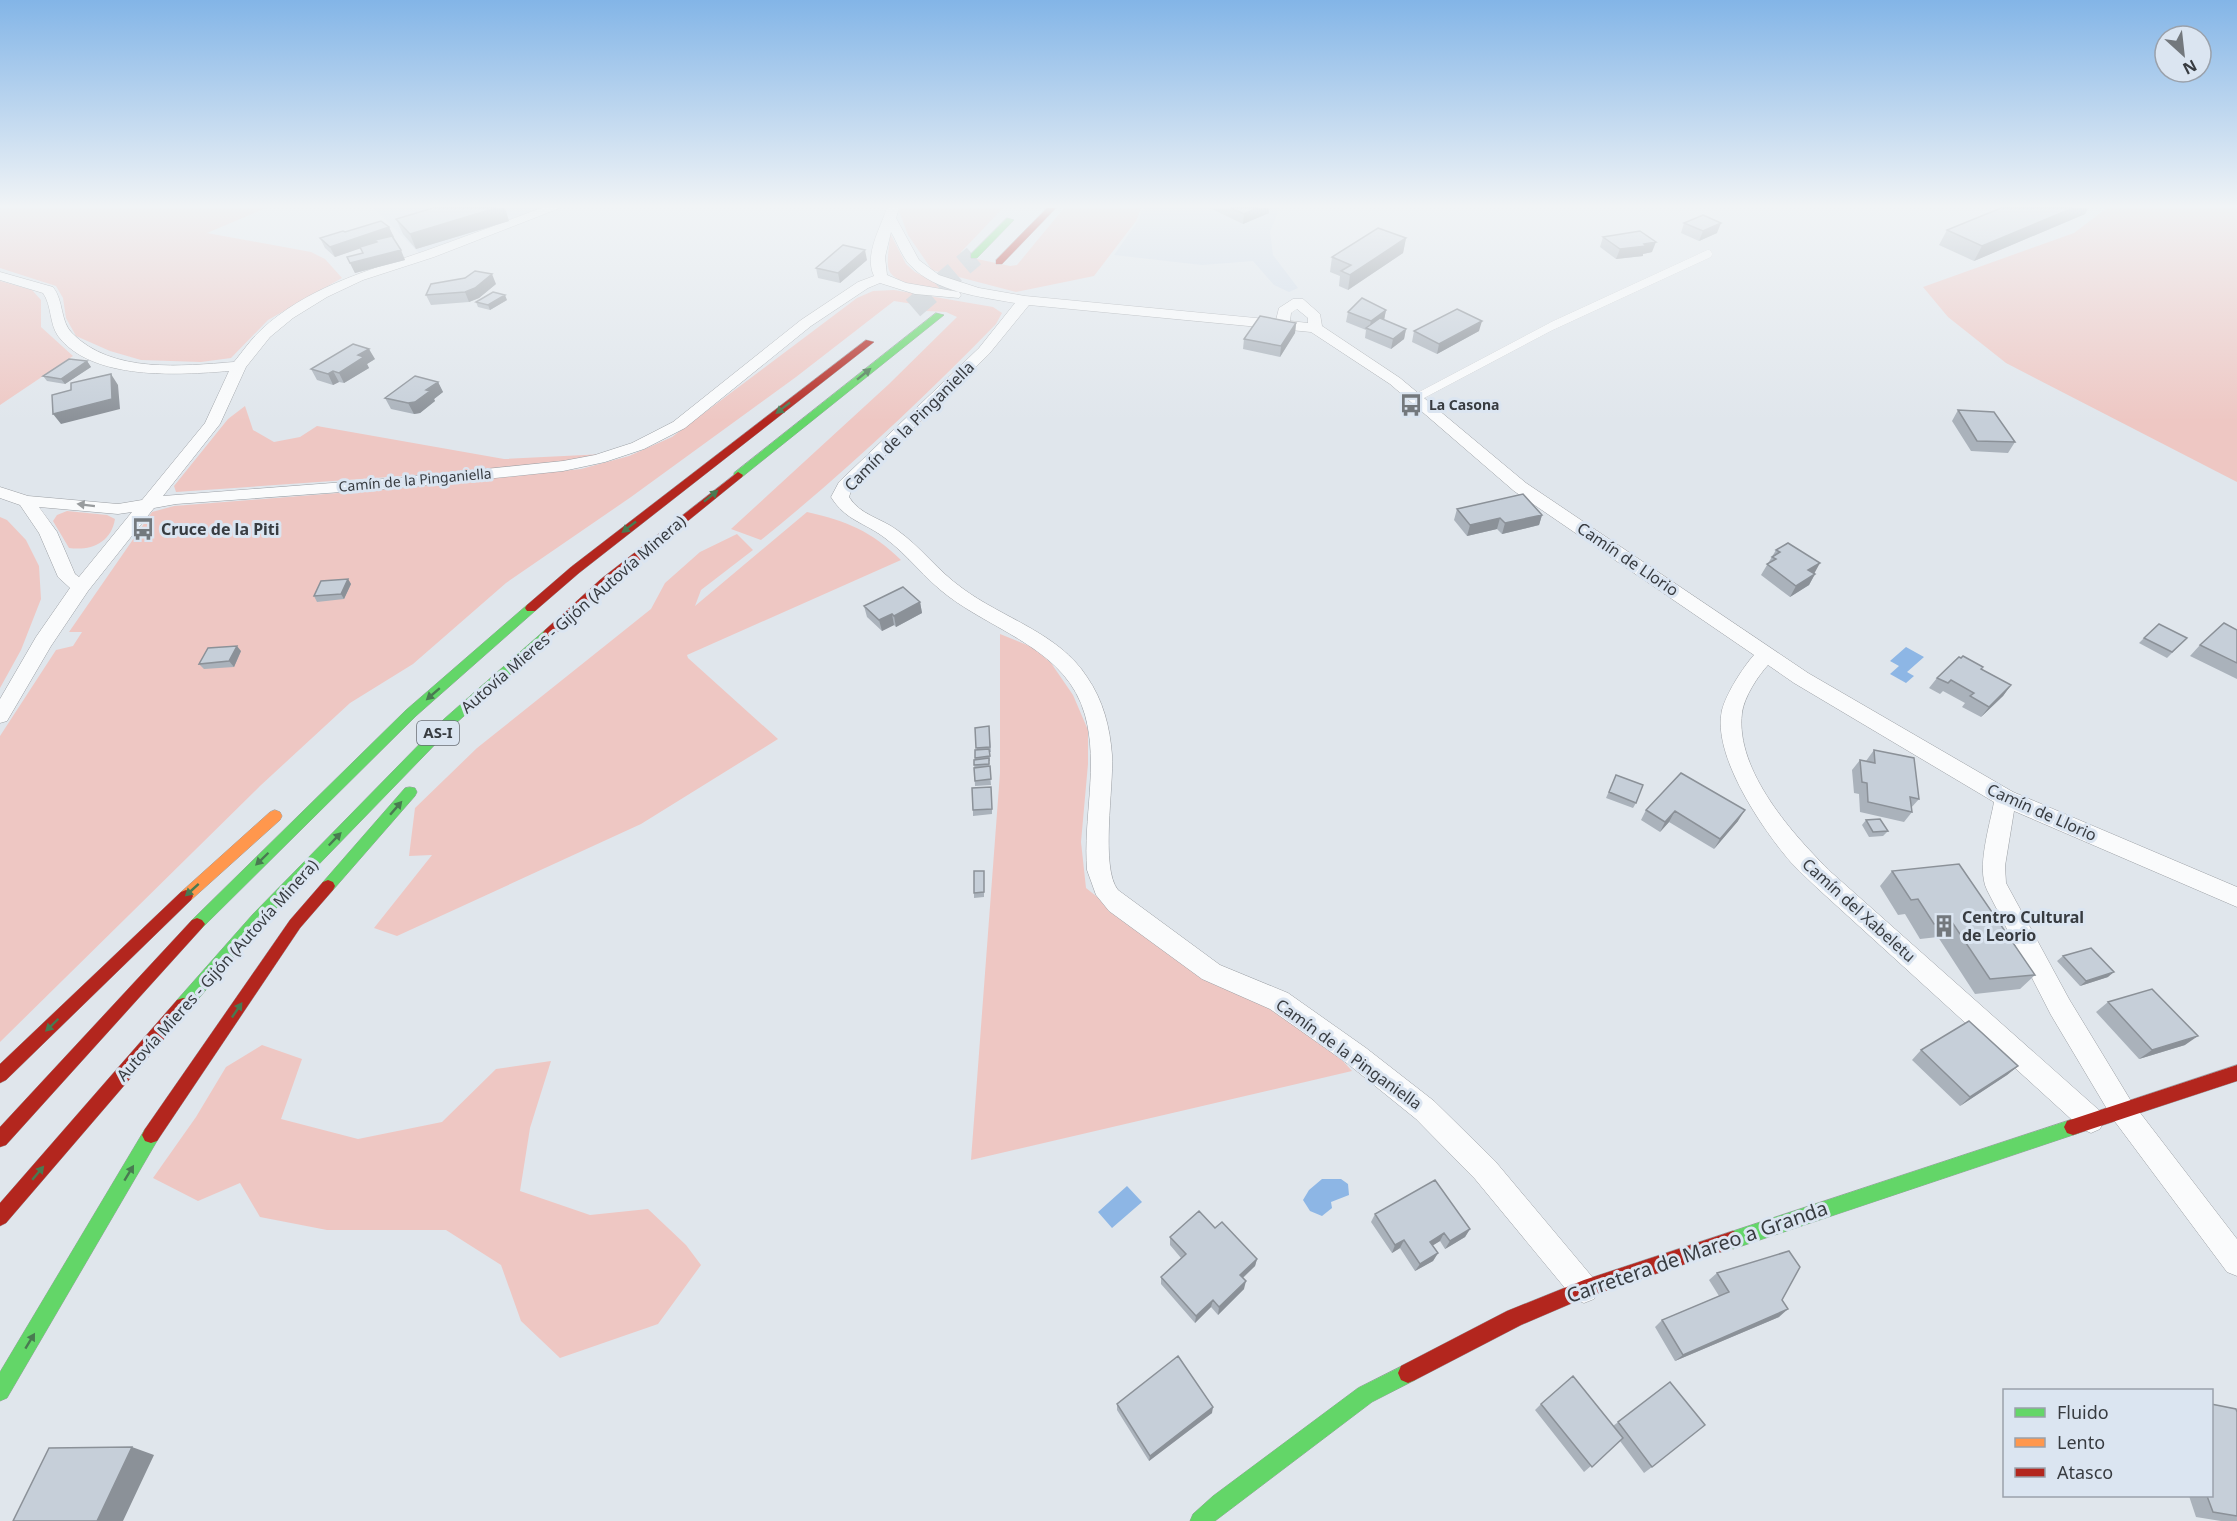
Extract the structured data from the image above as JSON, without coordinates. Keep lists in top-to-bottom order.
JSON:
{
  "streets": {
    "main road": ["Autovía Mieres - Gijón (Autovía Minera)", "AS-I", "Carretera de Mareo a Granda"],
    "street": ["Camín de la Pinganiella", "Camín de Llorio", "Camín del Xabeletu"]
  },
  "crossings": [
    ["Camín de la Pinganiella", "Camín de Llorio"],
    ["Camín de la Pinganiella", "Carretera de Mareo a Granda"],
    ["Camín de Llorio", "Camín del Xabeletu"],
    ["Camín del Xabeletu", "Carretera de Mareo a Granda"]
  ],
  "places": {
    "bus stop": ["La Casona", "Cruce de la Piti"],
    "building": ["Centro Cultural de Leorio"]
  },
  "legend": ["Fluido", "Lento", "Atasco"],
  "north": "bottom right"
}
